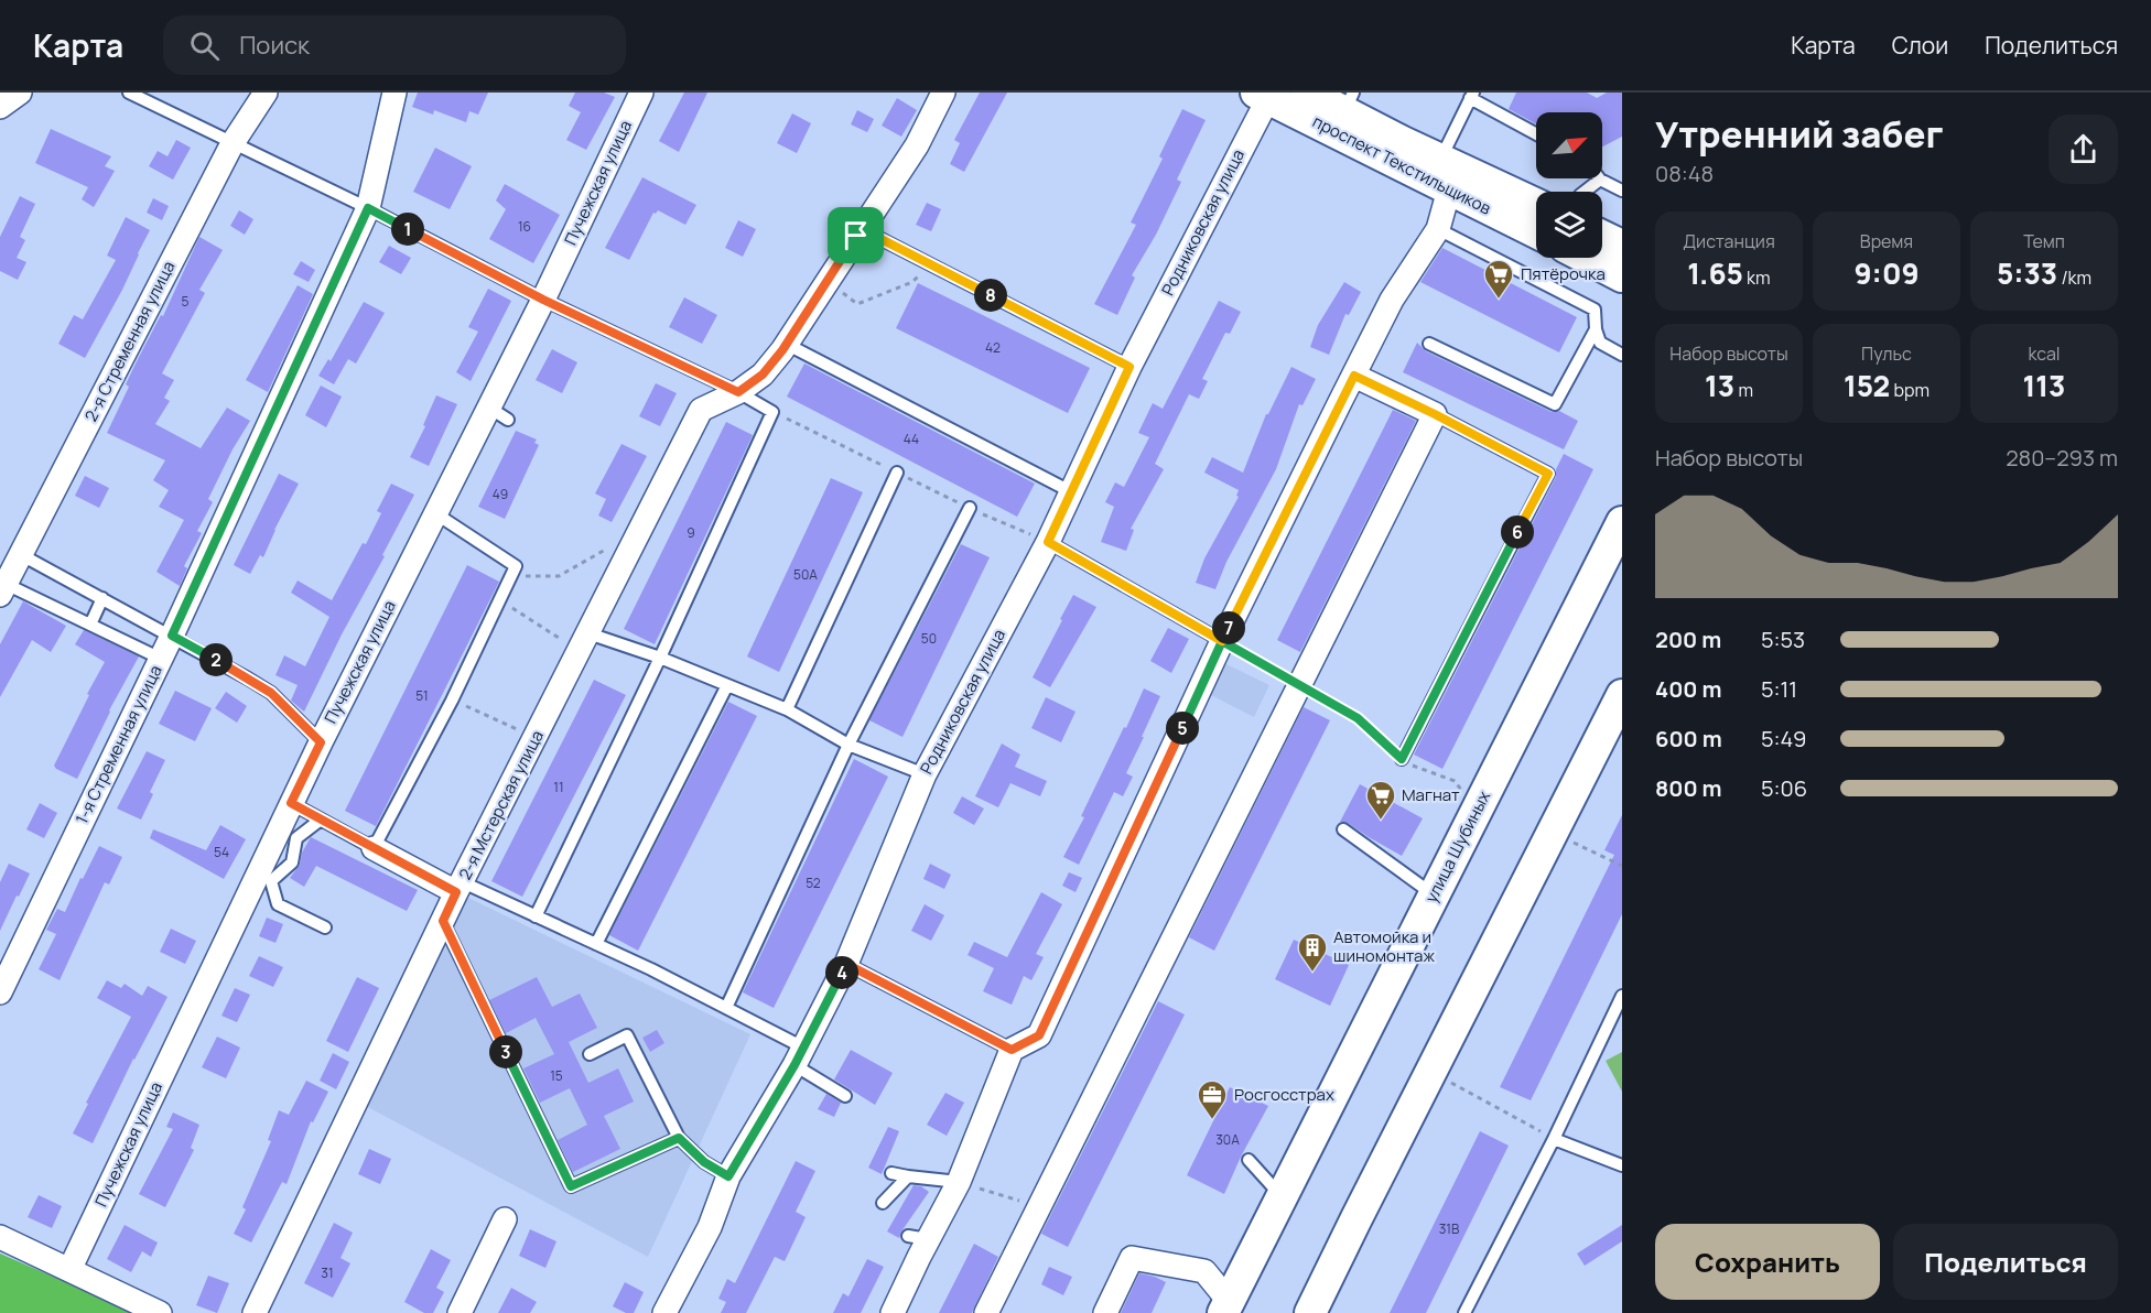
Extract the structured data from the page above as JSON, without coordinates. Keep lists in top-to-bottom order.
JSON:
{
  "streets": {
    "main road": ["проспект Текстильщиков", "улица Шубиных"],
    "street": [
      "Пучежская улица",
      "Родниковская улица",
      "2-я Стременная улица",
      "1-я Стременная улица",
      "2-я Мстерская улица"
    ]
  },
  "crossings": [
    ["проспект Текстильщиков", "Родниковская улица"]
  ],
  "places": {
    "supermarket": ["Пятёрочка", "Магнат"],
    "building": ["Автомойка и шиномонтаж"],
    "office": ["Росгосстрах"]
  },
  "house_numbers": [
    "16",
    "5",
    "42",
    "44",
    "49",
    "9",
    "50А",
    "50",
    "51",
    "11",
    "54",
    "52",
    "15",
    "30А",
    "31В",
    "31"
  ],
  "north": "top right",
  "page": {
    "header": "Карта",
    "search": "Поиск",
    "nav": ["Карта", "Слои", "Поделиться"],
    "heading": ["Утренний забег", "08:48"],
    "stats": [
      ["Дистанция", "1.65 km"],
      ["Время", "9:09"],
      ["Темп", "5:33 /km"],
      ["Набор высоты", "13 m"],
      ["Пульс", "152 bpm"],
      ["kcal", "113"]
    ],
    "pins": [
      "1",
      "8",
      "6",
      "7",
      "2",
      "5",
      "4",
      "3"
    ],
    "chart": ["Набор высоты", "280–293 m"],
    "list": [
      {
        "name": "200 m",
        "note": "5:53"
      },
      {
        "name": "400 m",
        "note": "5:11"
      },
      {
        "name": "600 m",
        "note": "5:49"
      },
      {
        "name": "800 m",
        "note": "5:06"
      }
    ],
    "buttons": ["Сохранить", "Поделиться"]
  }
}
